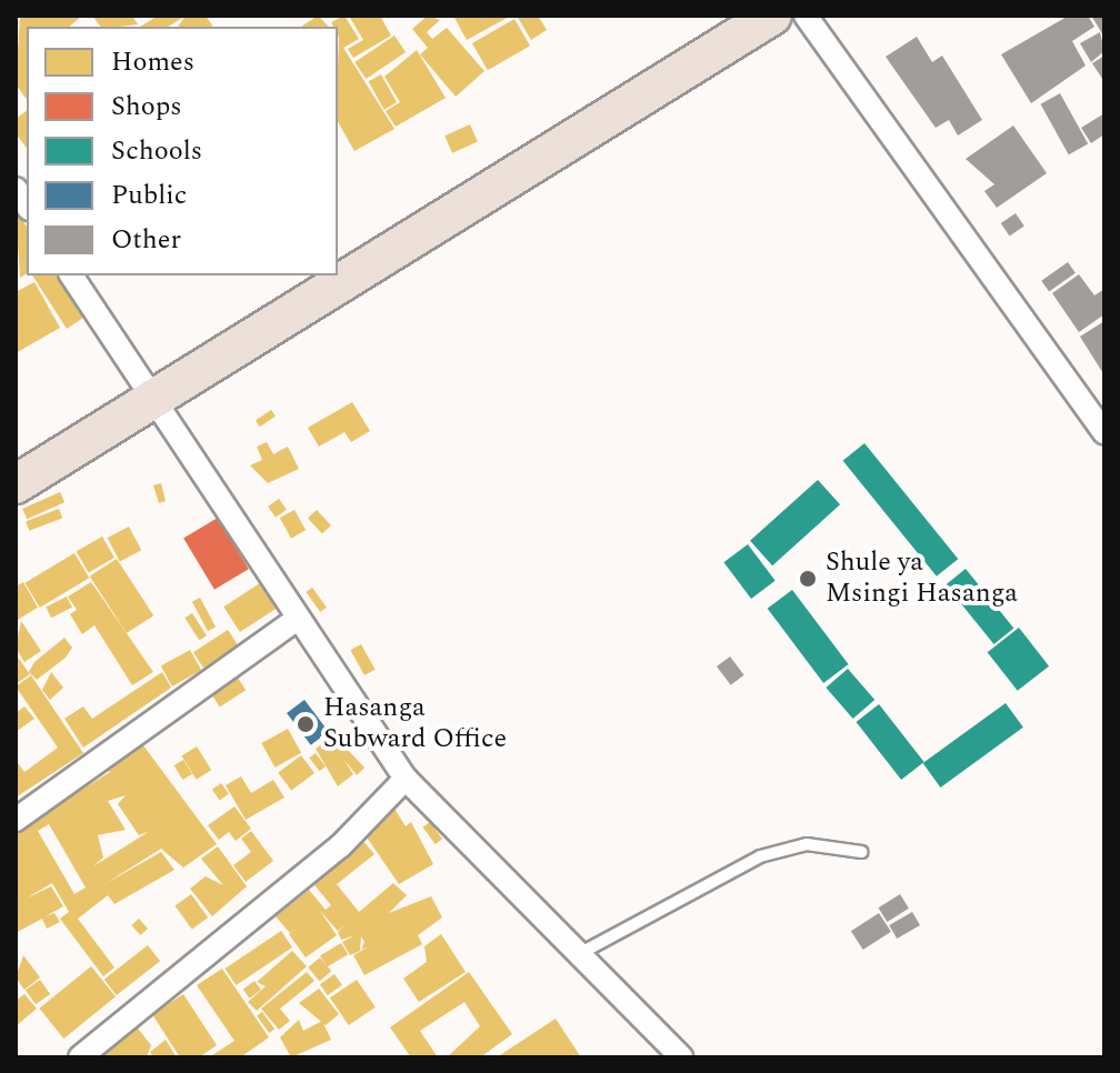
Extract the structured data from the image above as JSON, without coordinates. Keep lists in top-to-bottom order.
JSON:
{
  "places": ["Shule ya Msingi Hasanga", "Hasanga Subward Office"],
  "legend": [
    "Homes",
    "Shops",
    "Schools",
    "Public",
    "Other"
  ]
}
